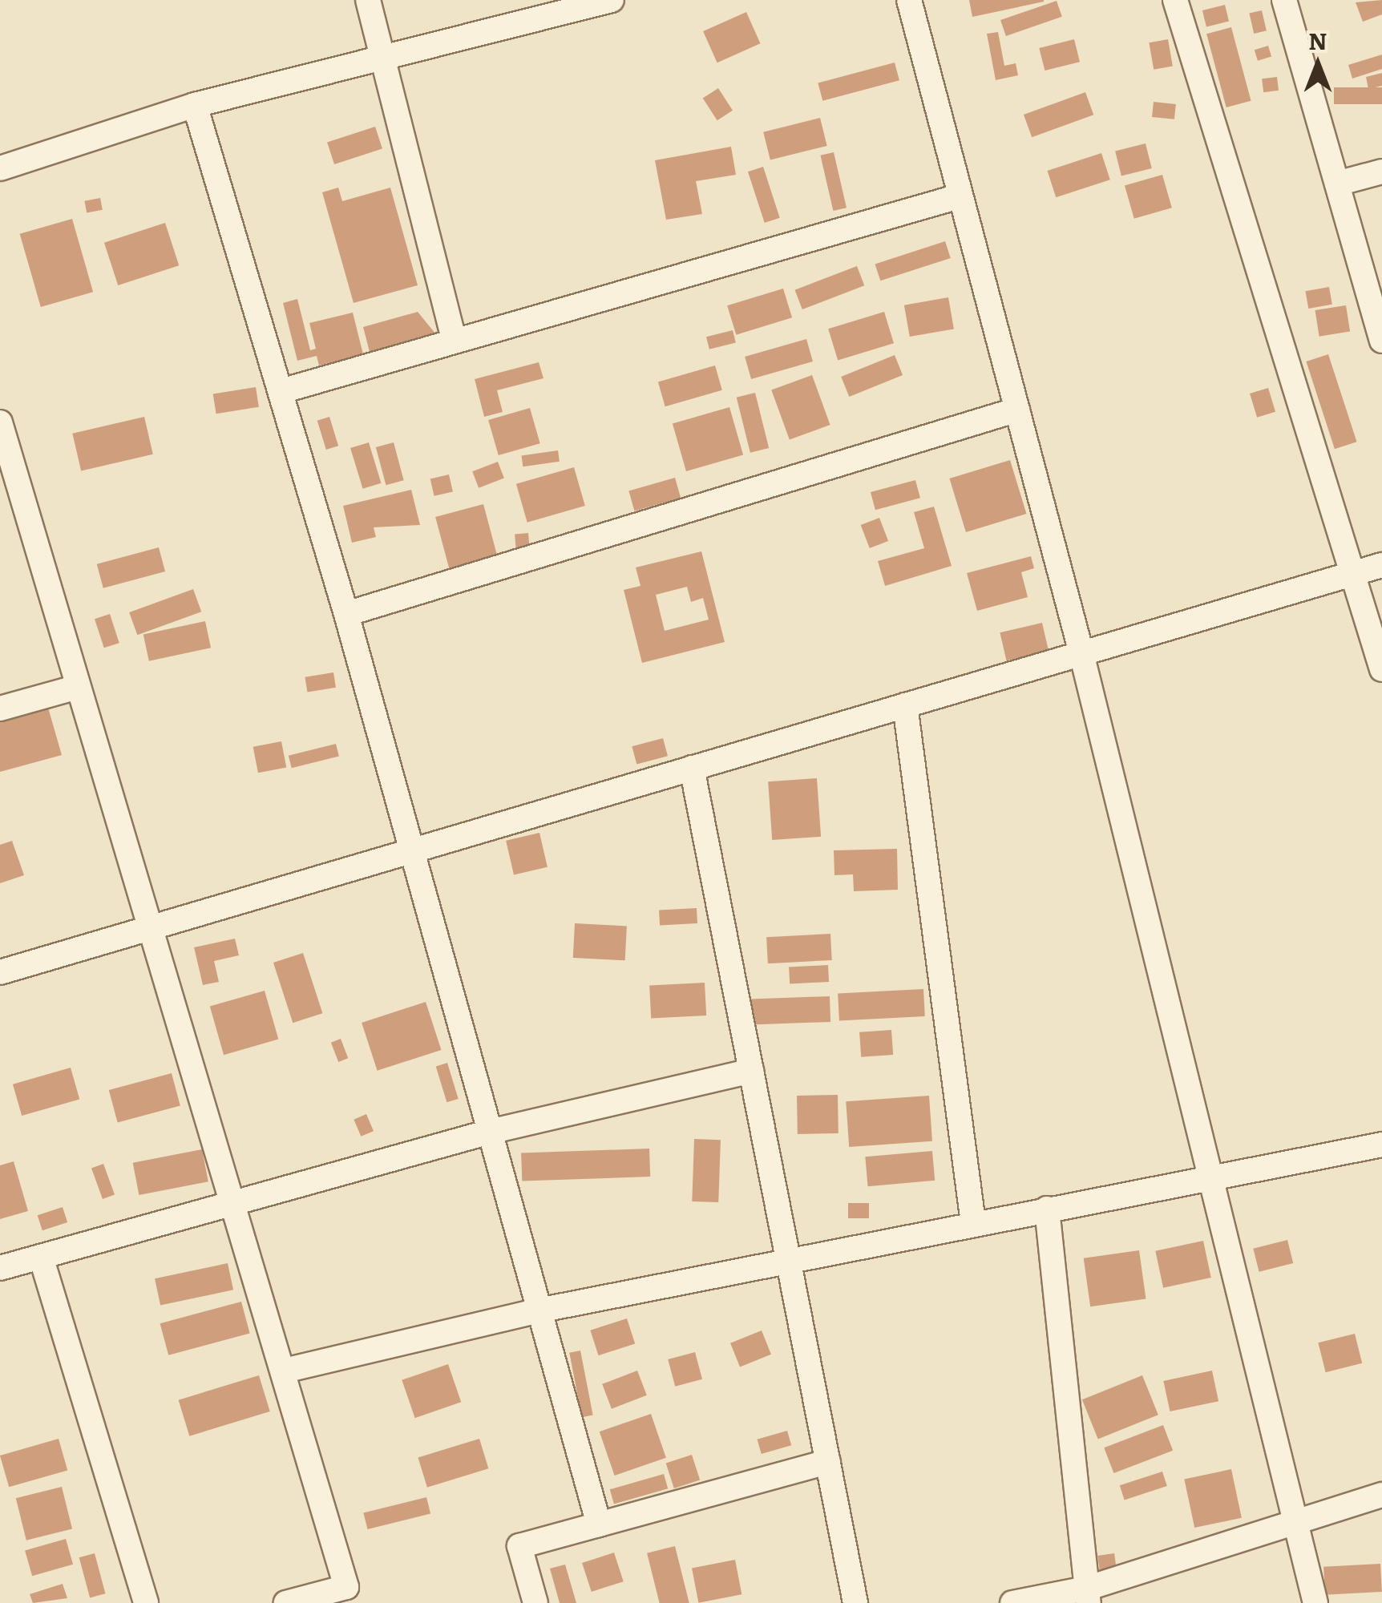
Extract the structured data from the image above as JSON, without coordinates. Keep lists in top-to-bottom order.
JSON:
{
  "north": "top"
}
